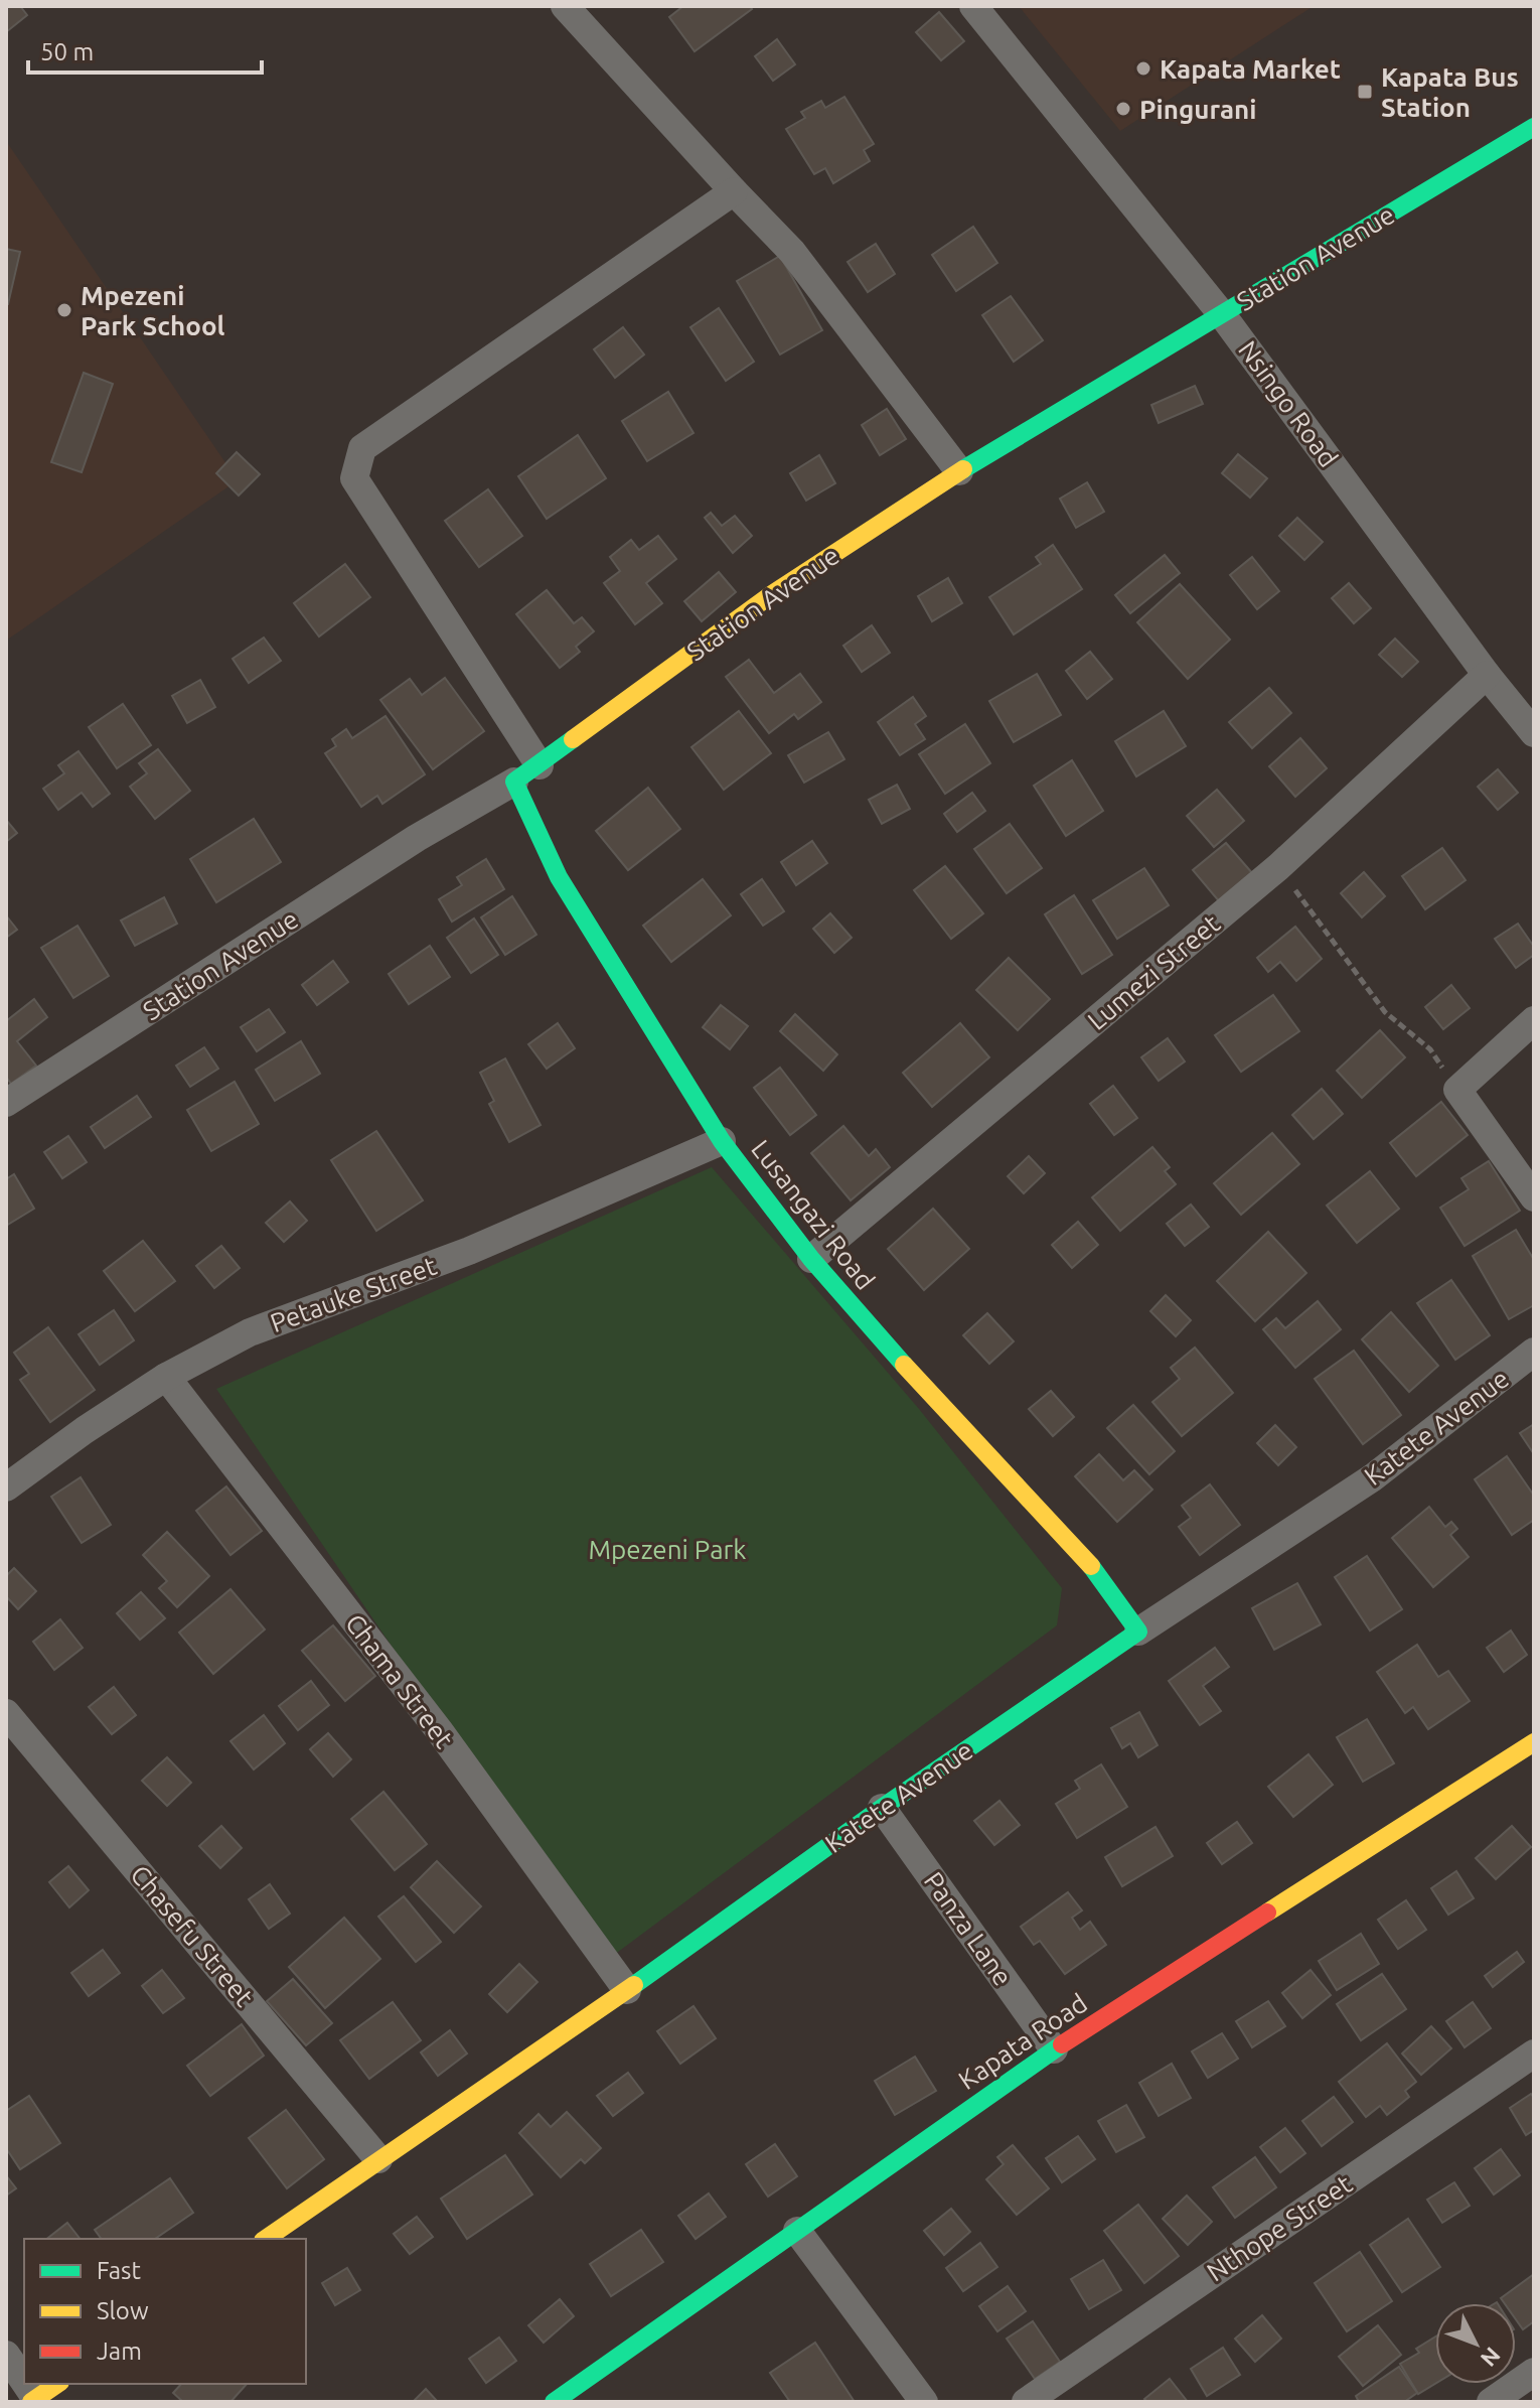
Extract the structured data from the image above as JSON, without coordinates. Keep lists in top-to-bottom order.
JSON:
{
  "streets": {
    "street": [
      "Station Avenue",
      "Nsingo Road",
      "Lumezi Street",
      "Lusangazi Road",
      "Petauke Street",
      "Katete Avenue",
      "Chama Street",
      "Panza Lane",
      "Chasefu Street",
      "Kapata Road",
      "Nthope Street"
    ]
  },
  "crossings": [
    ["Station Avenue", "Nsingo Road"],
    ["Station Avenue", "Lusangazi Road"],
    ["Nsingo Road", "Lumezi Street"],
    ["Lumezi Street", "Lusangazi Road"],
    ["Lusangazi Road", "Petauke Street"],
    ["Lusangazi Road", "Katete Avenue"],
    ["Petauke Street", "Chama Street"],
    ["Katete Avenue", "Chama Street"],
    ["Katete Avenue", "Panza Lane"],
    ["Katete Avenue", "Chasefu Street"],
    ["Panza Lane", "Kapata Road"]
  ],
  "parks": ["Mpezeni Park"],
  "places": {
    "other": ["Kapata Market", "Pingurani", "Mpezeni Park School"],
    "transit": ["Kapata Bus Station"]
  },
  "legend": ["Fast", "Slow", "Jam"],
  "scale_bar": "50 m",
  "north": "bottom right"
}
